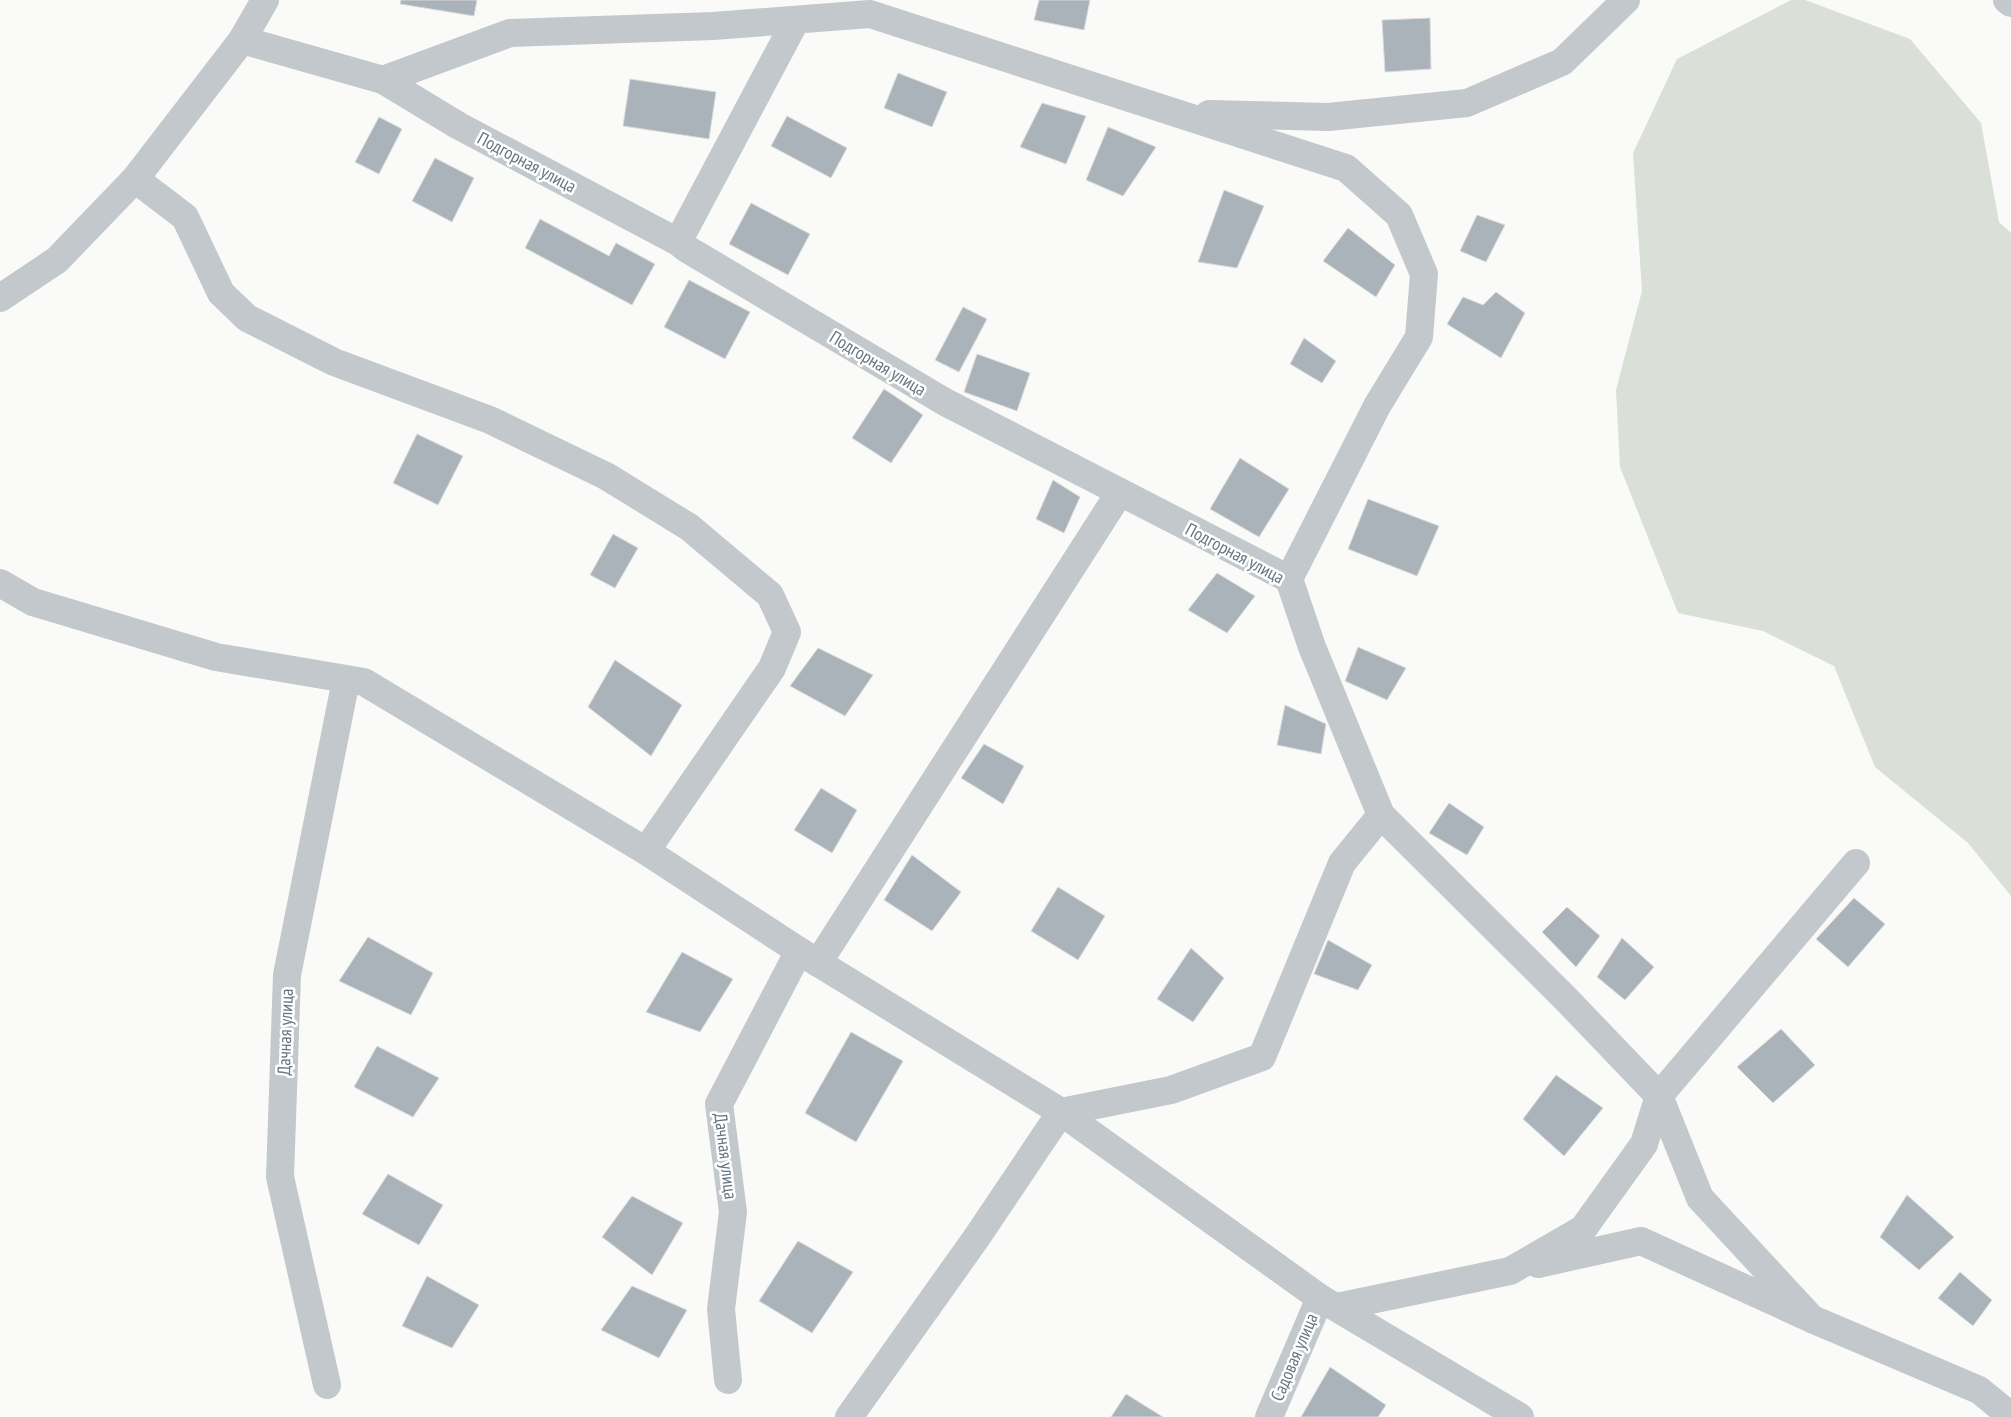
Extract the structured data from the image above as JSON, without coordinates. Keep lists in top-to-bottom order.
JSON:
{
  "streets": {
    "street": ["Подгорная улица", "Дачная улица", "Садовая улица"]
  },
  "crossings": [
    ["Подгорная улица", "Дачная улица"]
  ]
}
